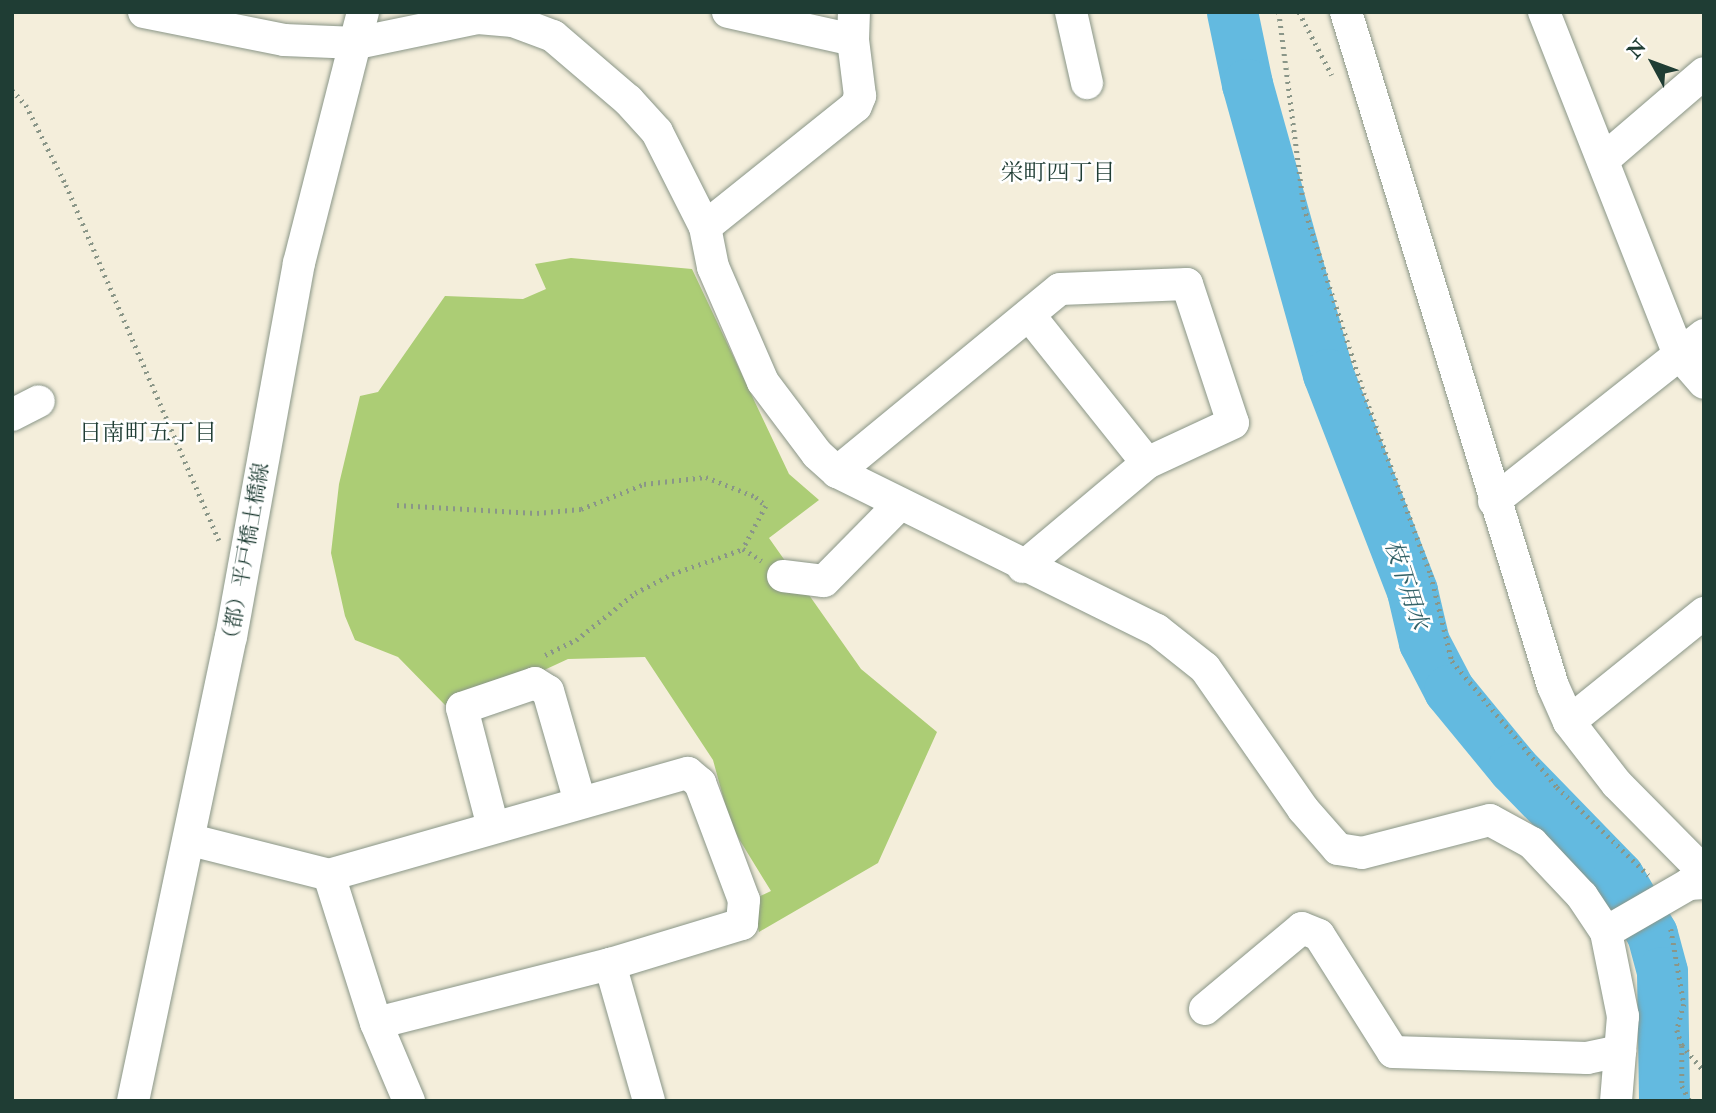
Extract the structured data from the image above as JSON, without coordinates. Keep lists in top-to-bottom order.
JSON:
{
  "streets": {
    "street": ["（都）平戸橋土橋線"]
  },
  "districts": ["栄町四丁目", "日南町五丁目"],
  "water": ["枝下用水"],
  "north": "top left"
}
